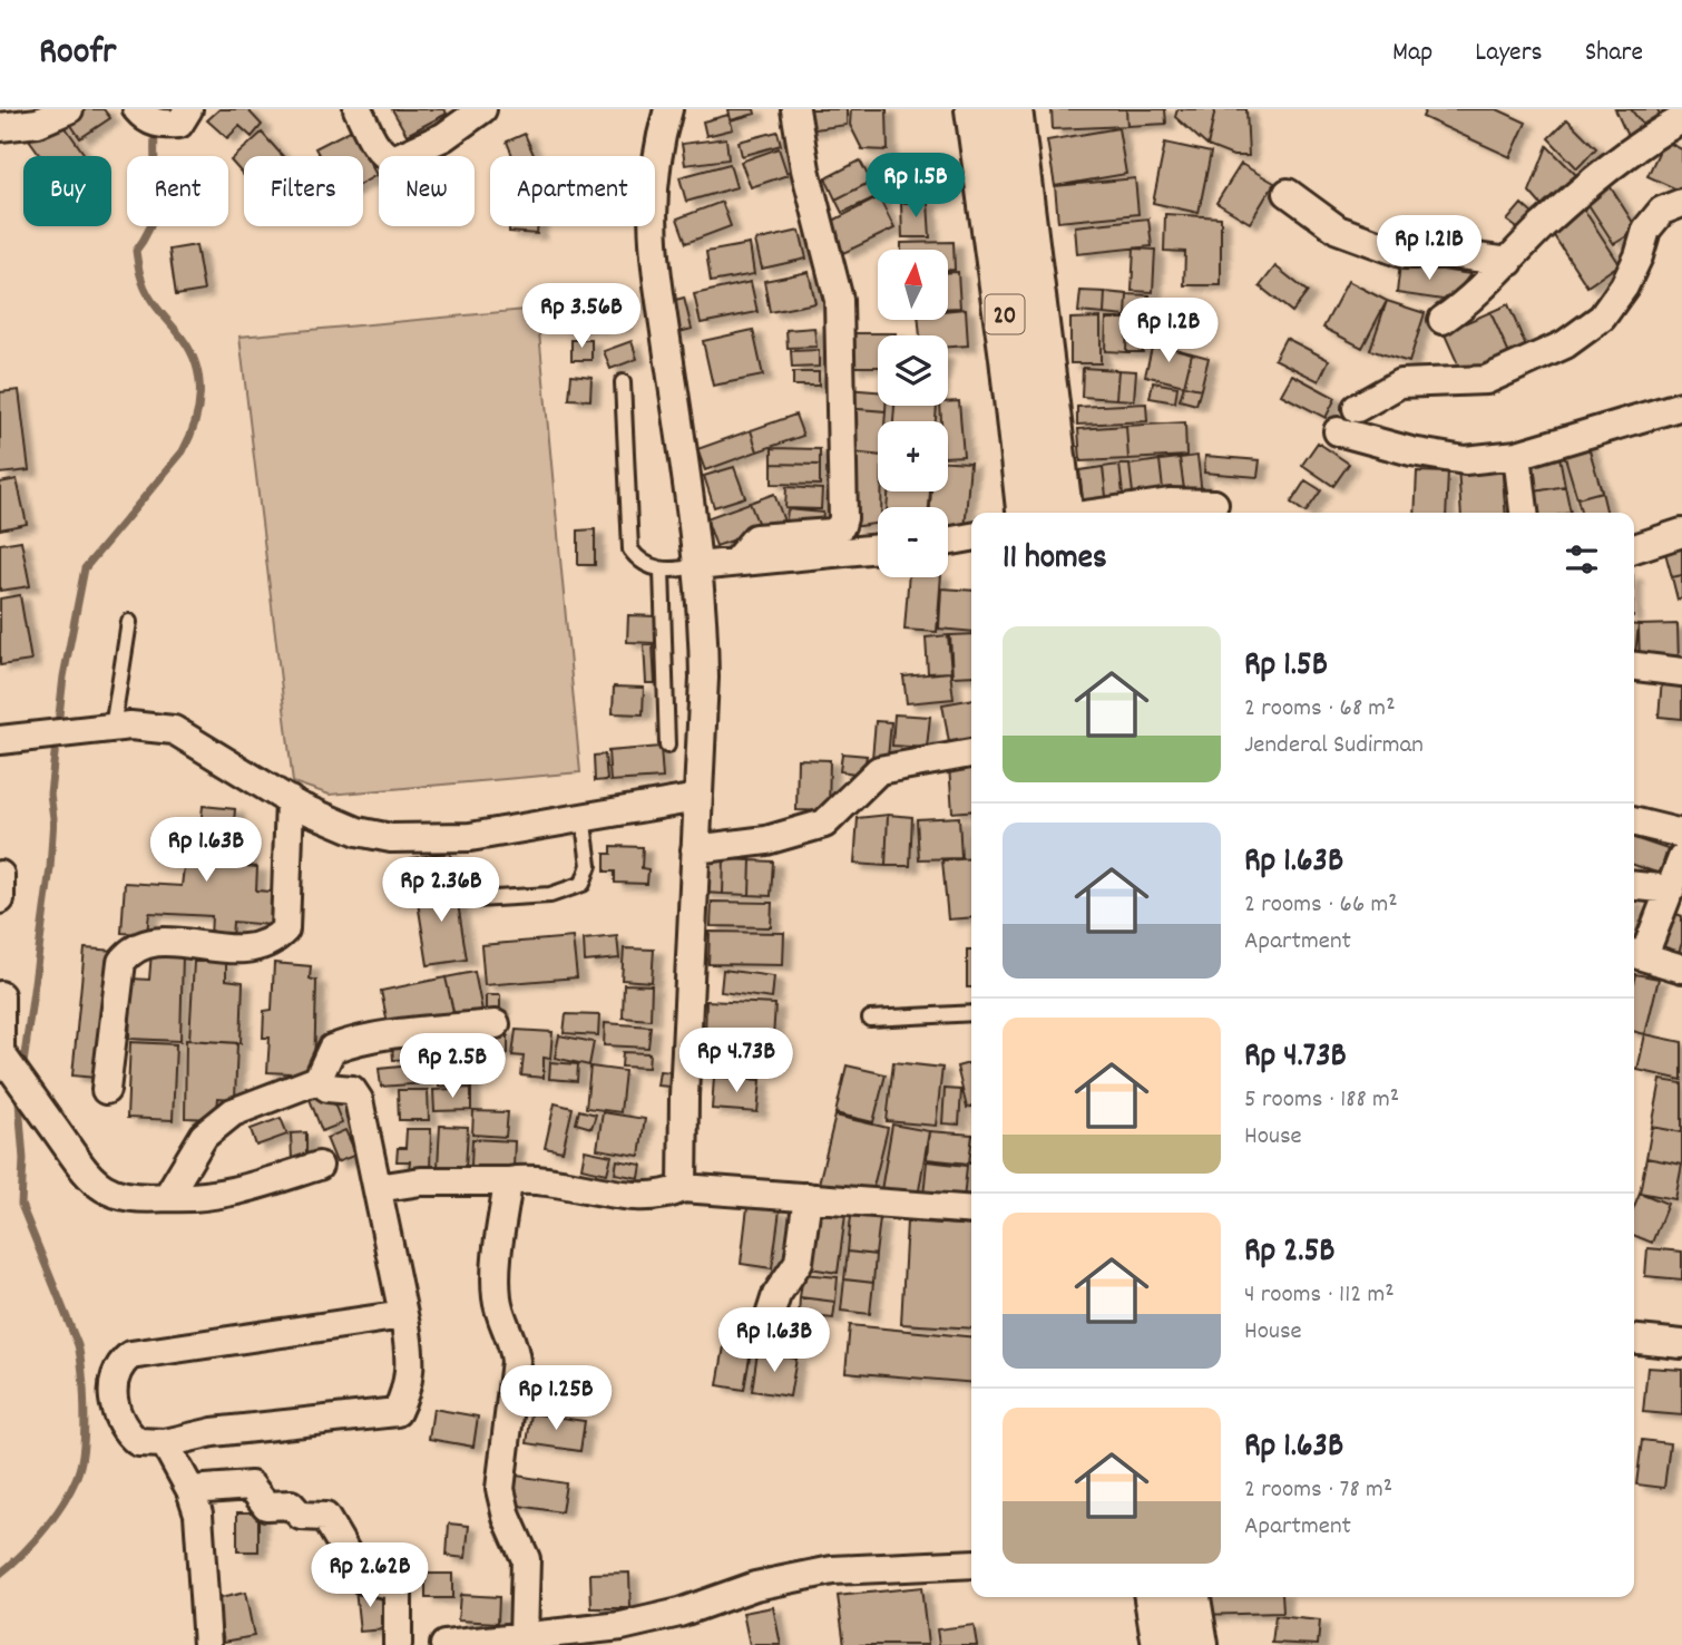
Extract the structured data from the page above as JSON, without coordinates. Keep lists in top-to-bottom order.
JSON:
{
  "streets": {
    "highway": ["20"]
  },
  "north": "top",
  "page": {
    "header": "Roofr",
    "nav": ["Map", "Layers", "Share"],
    "price": [
      "Rp 1.5B",
      "Rp 1.21B",
      "Rp 3.56B",
      "Rp 1.2B",
      "Rp 1.63B",
      "Rp 2.36B",
      "Rp 4.73B",
      "Rp 2.5B",
      "Rp 1.63B",
      "Rp 1.25B",
      "Rp 2.62B"
    ],
    "chip": [
      "Buy",
      "Rent",
      "Filters",
      "New",
      "Apartment"
    ],
    "map_buttons": ["+", "−"],
    "heading": "11 homes",
    "list": [
      {
        "name": "Rp 1.5B",
        "note": "2 rooms · 68 m² · Jenderal Sudirman"
      },
      {
        "name": "Rp 1.63B",
        "note": "2 rooms · 66 m² · Apartment"
      },
      {
        "name": "Rp 4.73B",
        "note": "5 rooms · 188 m² · House"
      },
      {
        "name": "Rp 2.5B",
        "note": "4 rooms · 112 m² · House"
      },
      {
        "name": "Rp 1.63B",
        "note": "2 rooms · 78 m² · Apartment"
      }
    ]
  }
}
